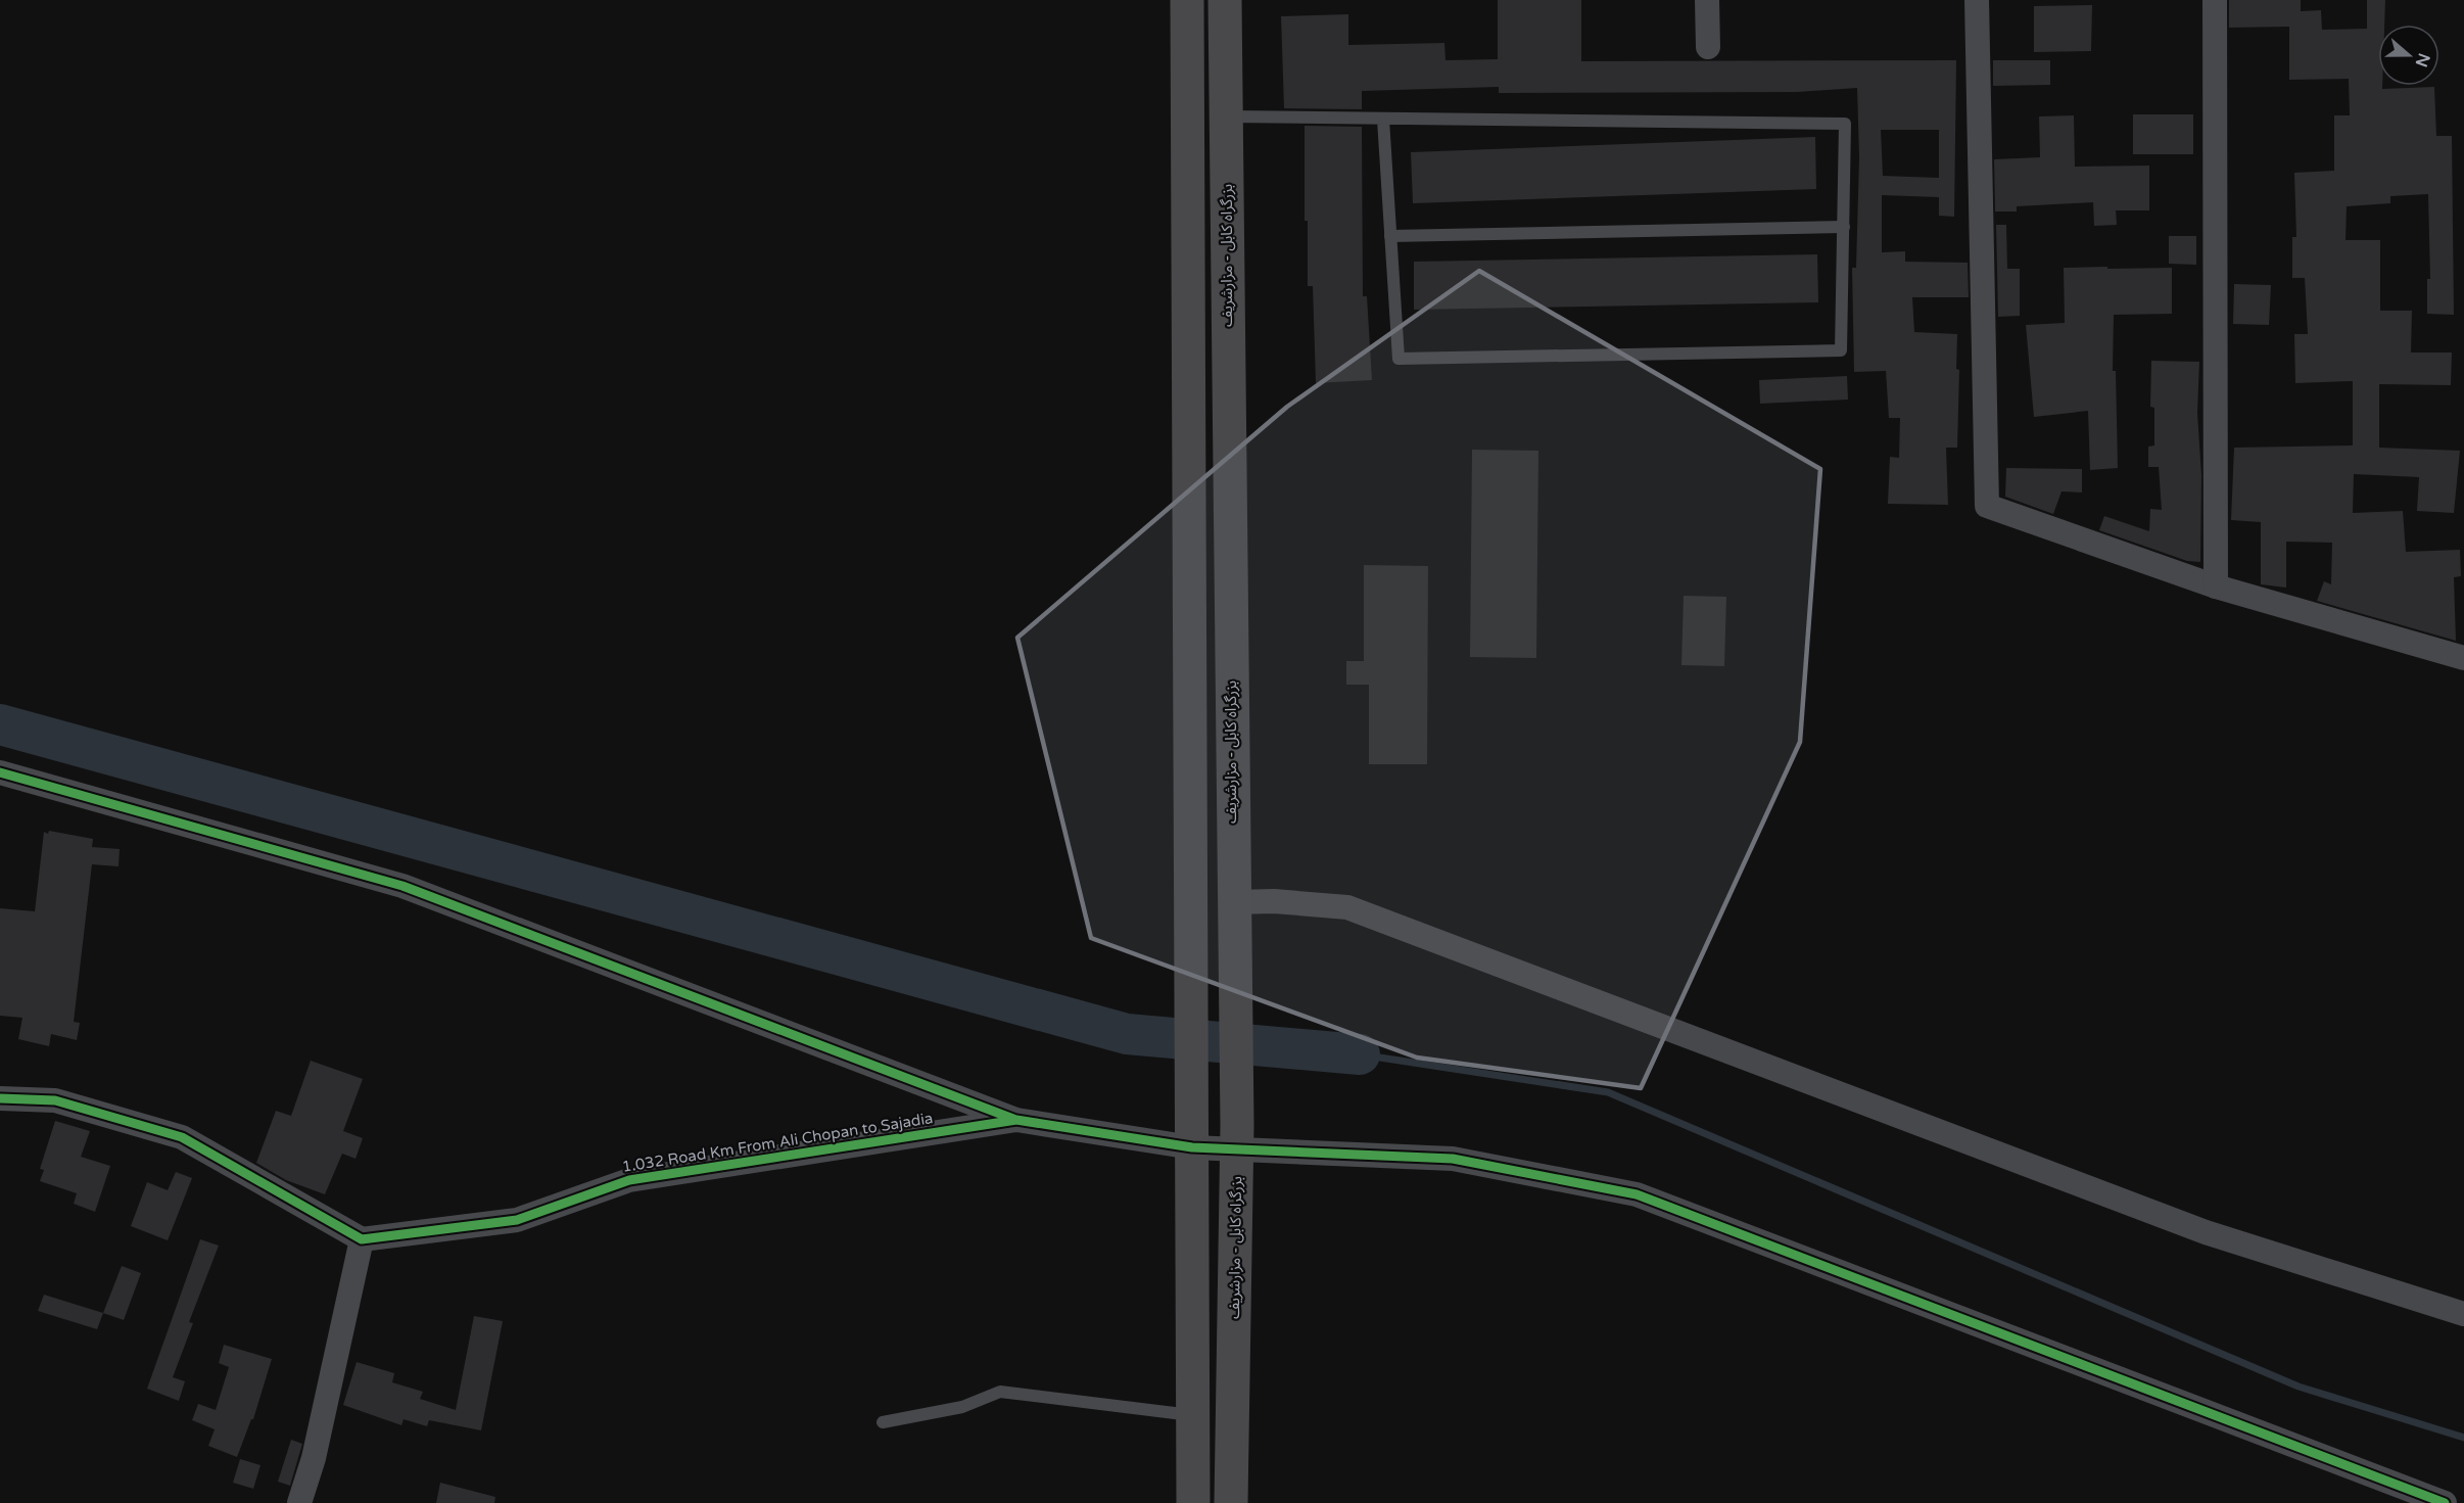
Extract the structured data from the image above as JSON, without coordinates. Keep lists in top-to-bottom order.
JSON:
{
  "streets": {
    "highway": ["بزرگراه کابل - مزارشریف"],
    "street": ["1.032 Road Km From Ali Chopan to Sajadia"]
  },
  "crossings": [
    ["بزرگراه کابل - مزارشریف", "1.032 Road Km From Ali Chopan to Sajadia"]
  ],
  "north": "right"
}
